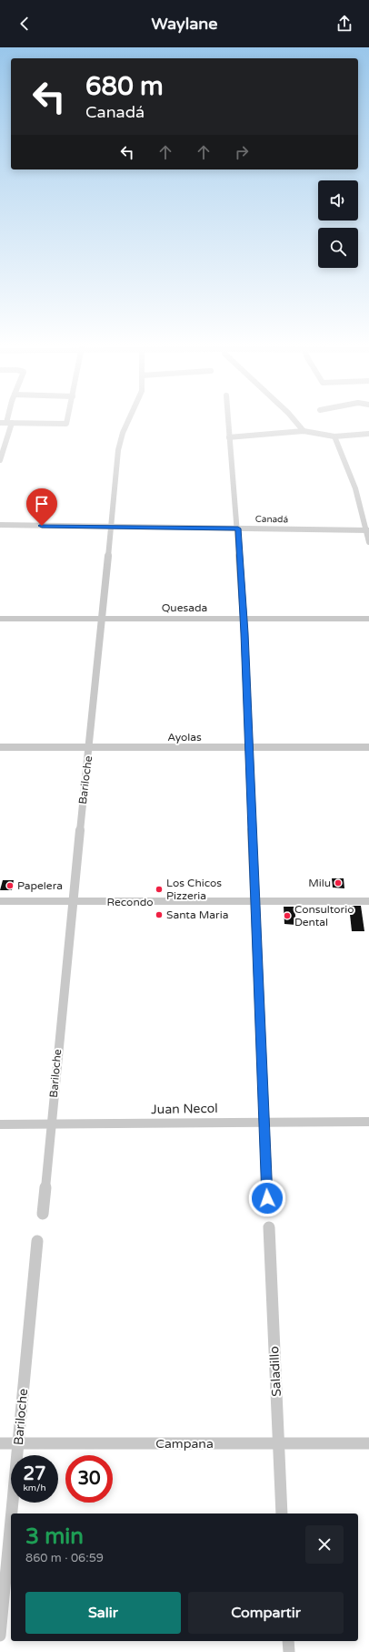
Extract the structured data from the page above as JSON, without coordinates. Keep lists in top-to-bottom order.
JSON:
{
  "streets": {
    "street": [
      "Canadá",
      "Quesada",
      "Ayolas",
      "Bariloche",
      "Recondo",
      "Juan Necol",
      "Saladillo",
      "Campana"
    ]
  },
  "crossings": [
    ["Canadá", "Bariloche"],
    ["Quesada", "Bariloche"],
    ["Ayolas", "Bariloche"],
    ["Bariloche", "Recondo"],
    ["Bariloche", "Juan Necol"],
    ["Bariloche", "Campana"],
    ["Saladillo", "Campana"]
  ],
  "places": [
    "Milu",
    "Papelera",
    "Los Chicos Pizzeria",
    "Santa Maria",
    "Consultorio Dental"
  ],
  "page": {
    "header": "Waylane",
    "turn": ["680 m", "Canadá"],
    "speed": "27 km/h",
    "limit": "30",
    "heading": ["3 min", "860 m · 06:59"],
    "buttons": ["Salir", "Compartir"]
  }
}
